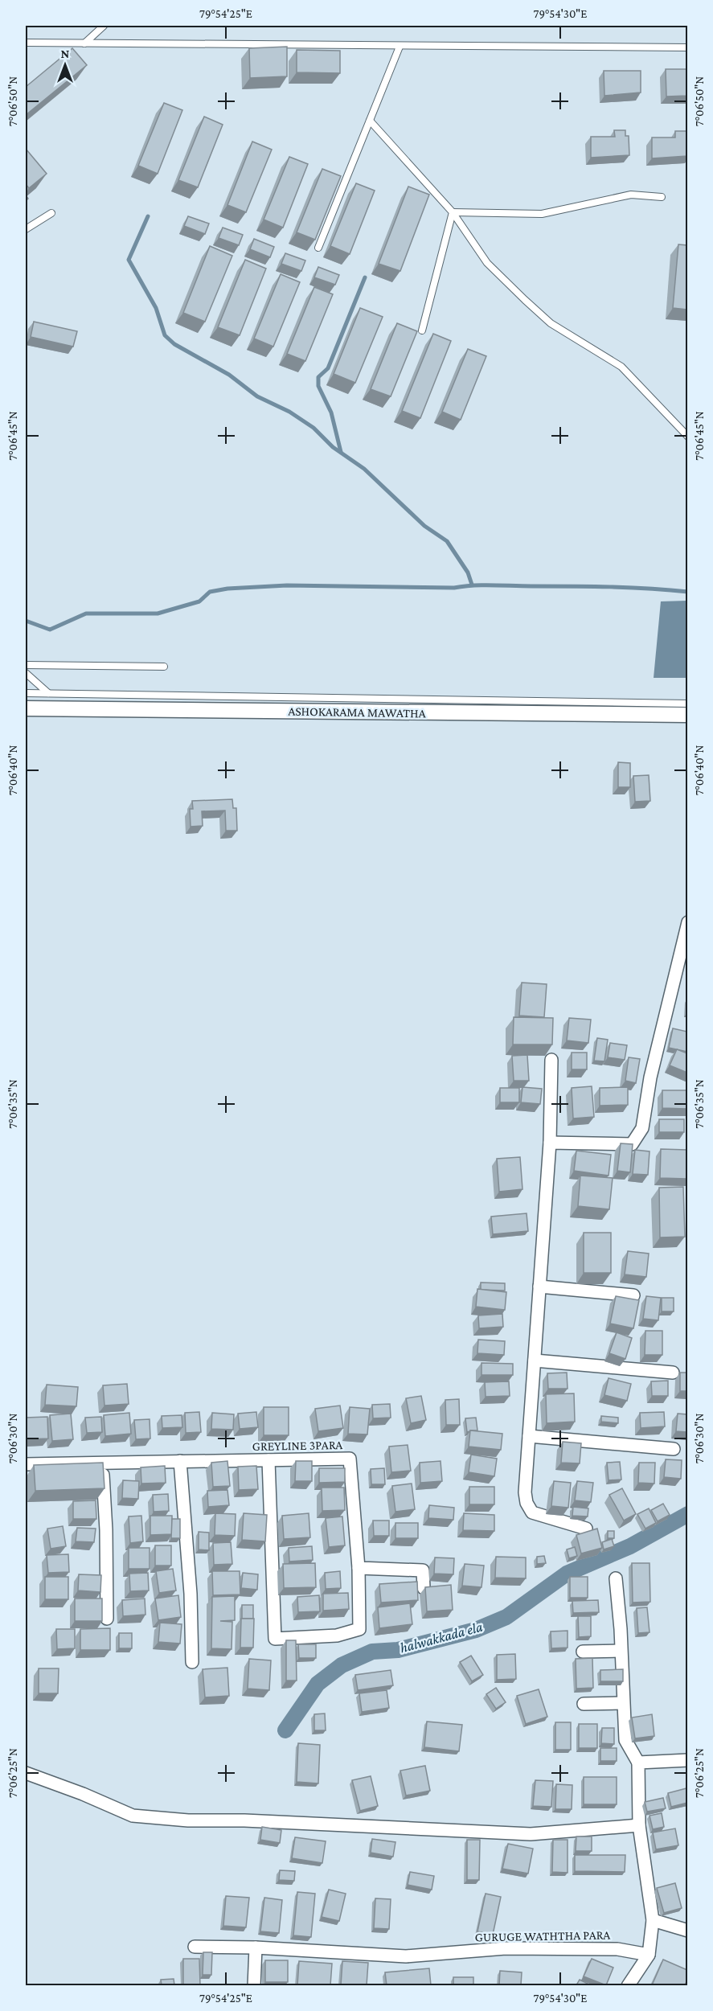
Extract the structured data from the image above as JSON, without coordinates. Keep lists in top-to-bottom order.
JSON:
{
  "streets": {
    "street": ["ASHOKARAMA MAWATHA", "GREYLINE 3PARA", "GURUGE WATHTHA PARA"]
  },
  "water": ["halwakkada ela"],
  "north": "top",
  "coordinates": [
    "79°54'25\"E",
    "79°54'30\"E",
    "7°06'50\"N",
    "7°06'45\"N",
    "7°06'40\"N",
    "7°06'35\"N",
    "7°06'30\"N",
    "7°06'25\"N"
  ]
}
